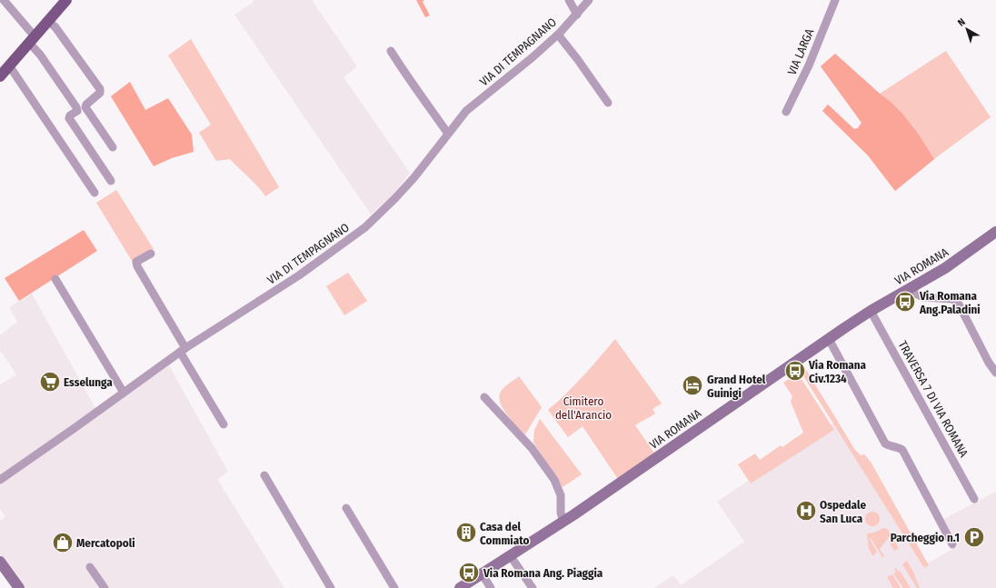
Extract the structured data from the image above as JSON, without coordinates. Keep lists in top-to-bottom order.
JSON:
{
  "streets": {
    "main road": ["VIA ROMANA"],
    "street": ["VIA DI TEMPAGNANO", "VIA LARGA", "TRAVERSA 7 DI VIA ROMANA"]
  },
  "crossings": [
    ["VIA ROMANA", "TRAVERSA 7 DI VIA ROMANA"]
  ],
  "parks": ["Cimitero dell'Arancio"],
  "places": {
    "bus stop": ["Via Romana Ang.Paladini", "Via Romana Civ.1234", "Via Romana Ang. Piaggia"],
    "supermarket": ["Esselunga"],
    "hotel": ["Grand Hotel Guinigi"],
    "hospital": ["Ospedale San Luca"],
    "building": ["Casa del Commiato"],
    "parking": ["Parcheggio n.1"],
    "shop": ["Mercatopoli"]
  },
  "north": "top left"
}
